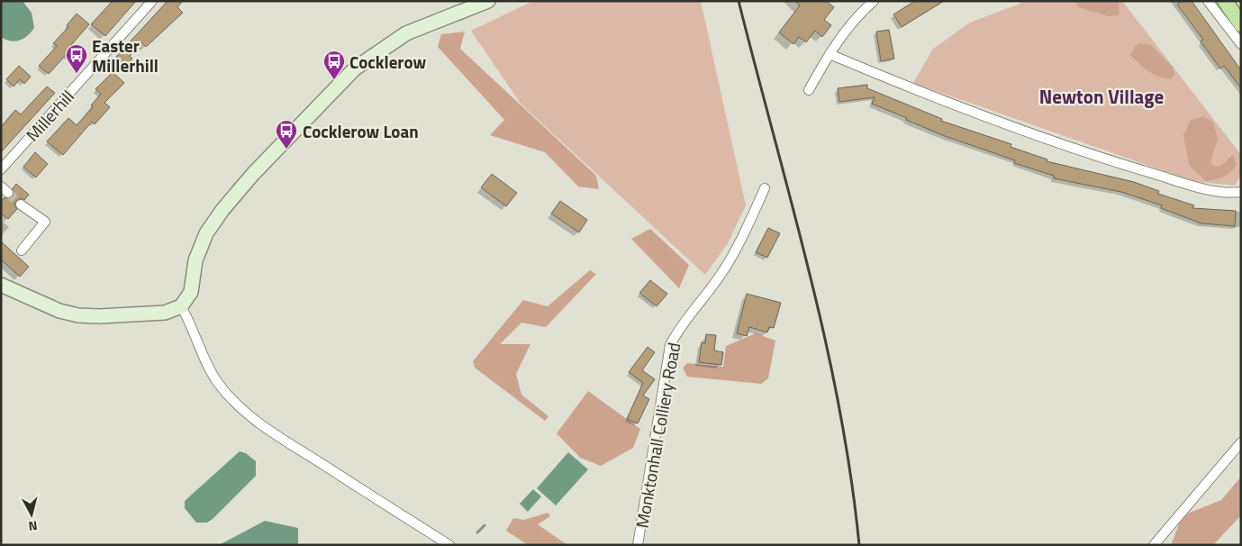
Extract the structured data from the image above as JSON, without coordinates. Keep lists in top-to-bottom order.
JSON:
{
  "streets": {
    "street": ["Millerhill", "Monktonhall Colliery Road"]
  },
  "districts": ["Newton Village"],
  "places": {
    "bus stop": ["Easter Millerhill", "Cocklerow", "Cocklerow Loan"]
  },
  "north": "bottom"
}
